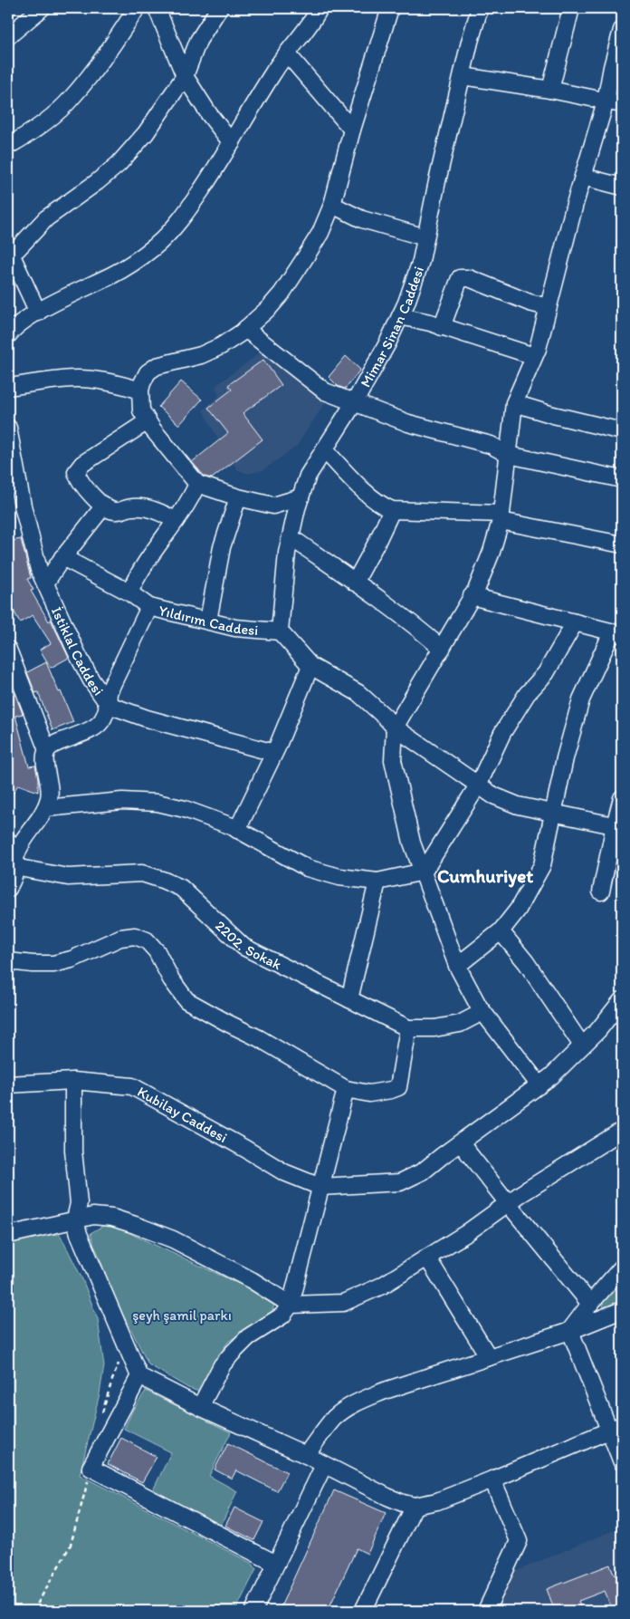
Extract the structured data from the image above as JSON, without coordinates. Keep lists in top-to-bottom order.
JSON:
{
  "streets": {
    "street": [
      "Mimar Sinan Caddesi",
      "Yıldırım Caddesi",
      "İstiklal Caddesi",
      "2202. Sokak",
      "Kubilay Caddesi"
    ]
  },
  "crossings": [
    ["Mimar Sinan Caddesi", "Yıldırım Caddesi"],
    ["Yıldırım Caddesi", "İstiklal Caddesi"]
  ],
  "districts": ["Cumhuriyet"],
  "parks": ["şeyh şamil parkı"]
}
